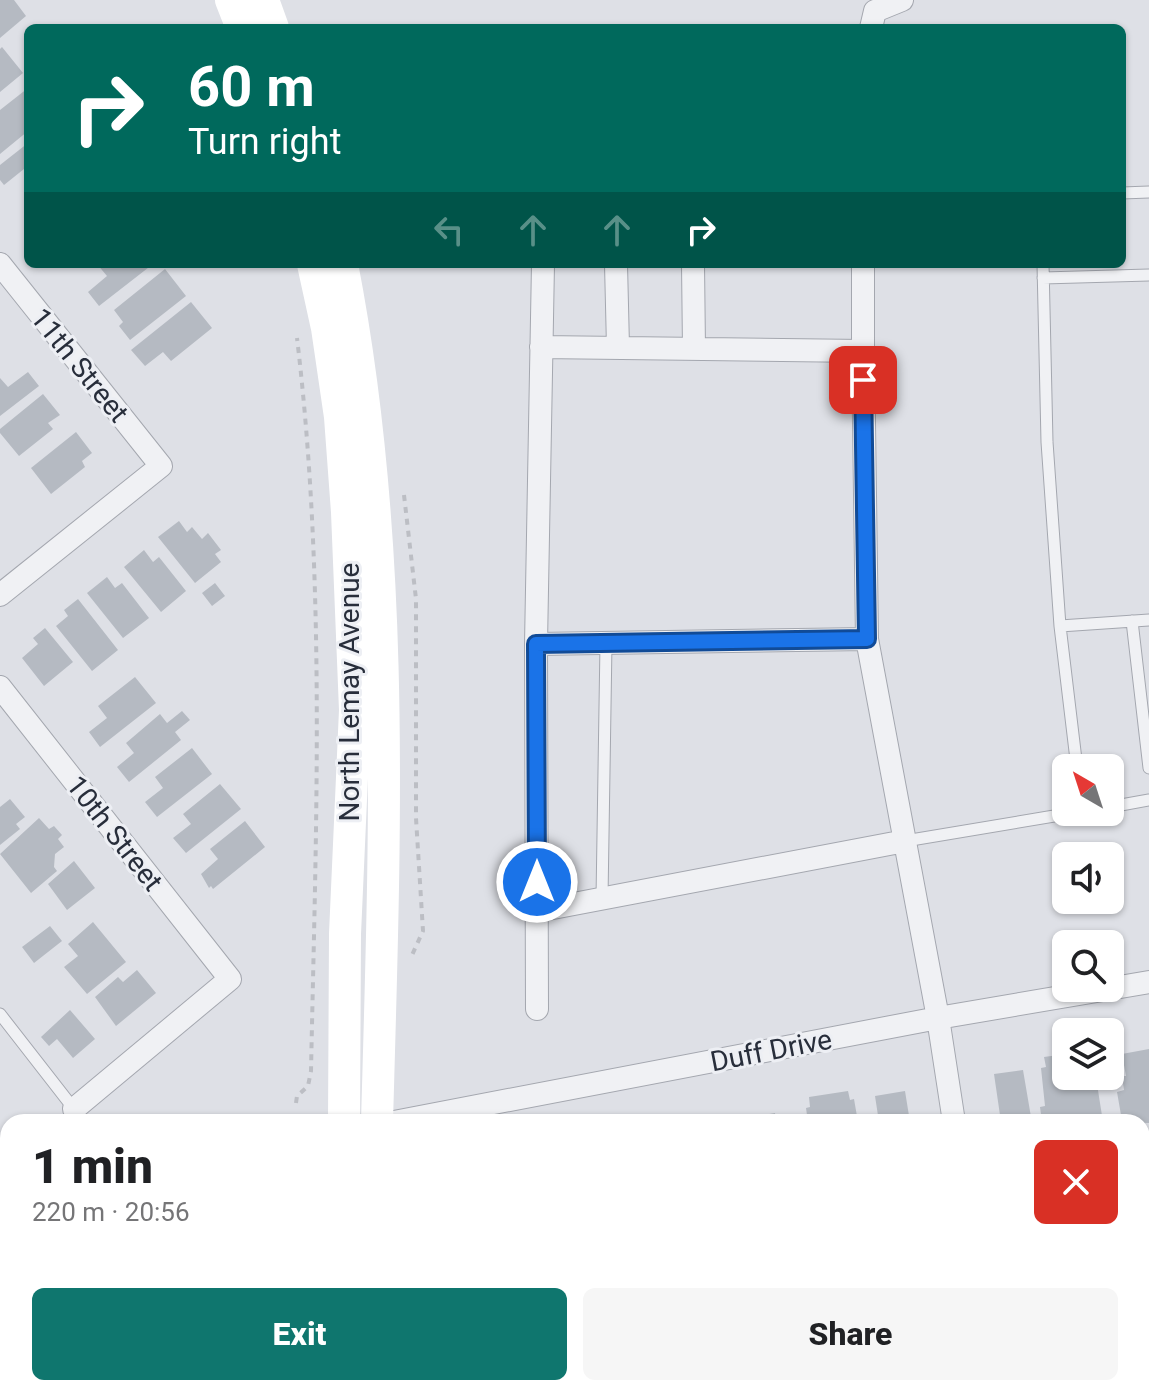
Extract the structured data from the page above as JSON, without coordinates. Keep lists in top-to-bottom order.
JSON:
{
  "streets": {
    "main road": ["North Lemay Avenue"],
    "street": ["11th Street", "10th Street", "Duff Drive"]
  },
  "north": "top left",
  "page": {
    "turn": ["60 m", "Turn right"],
    "heading": ["1 min", "220 m · 20:56"],
    "buttons": ["Exit", "Share"]
  }
}
